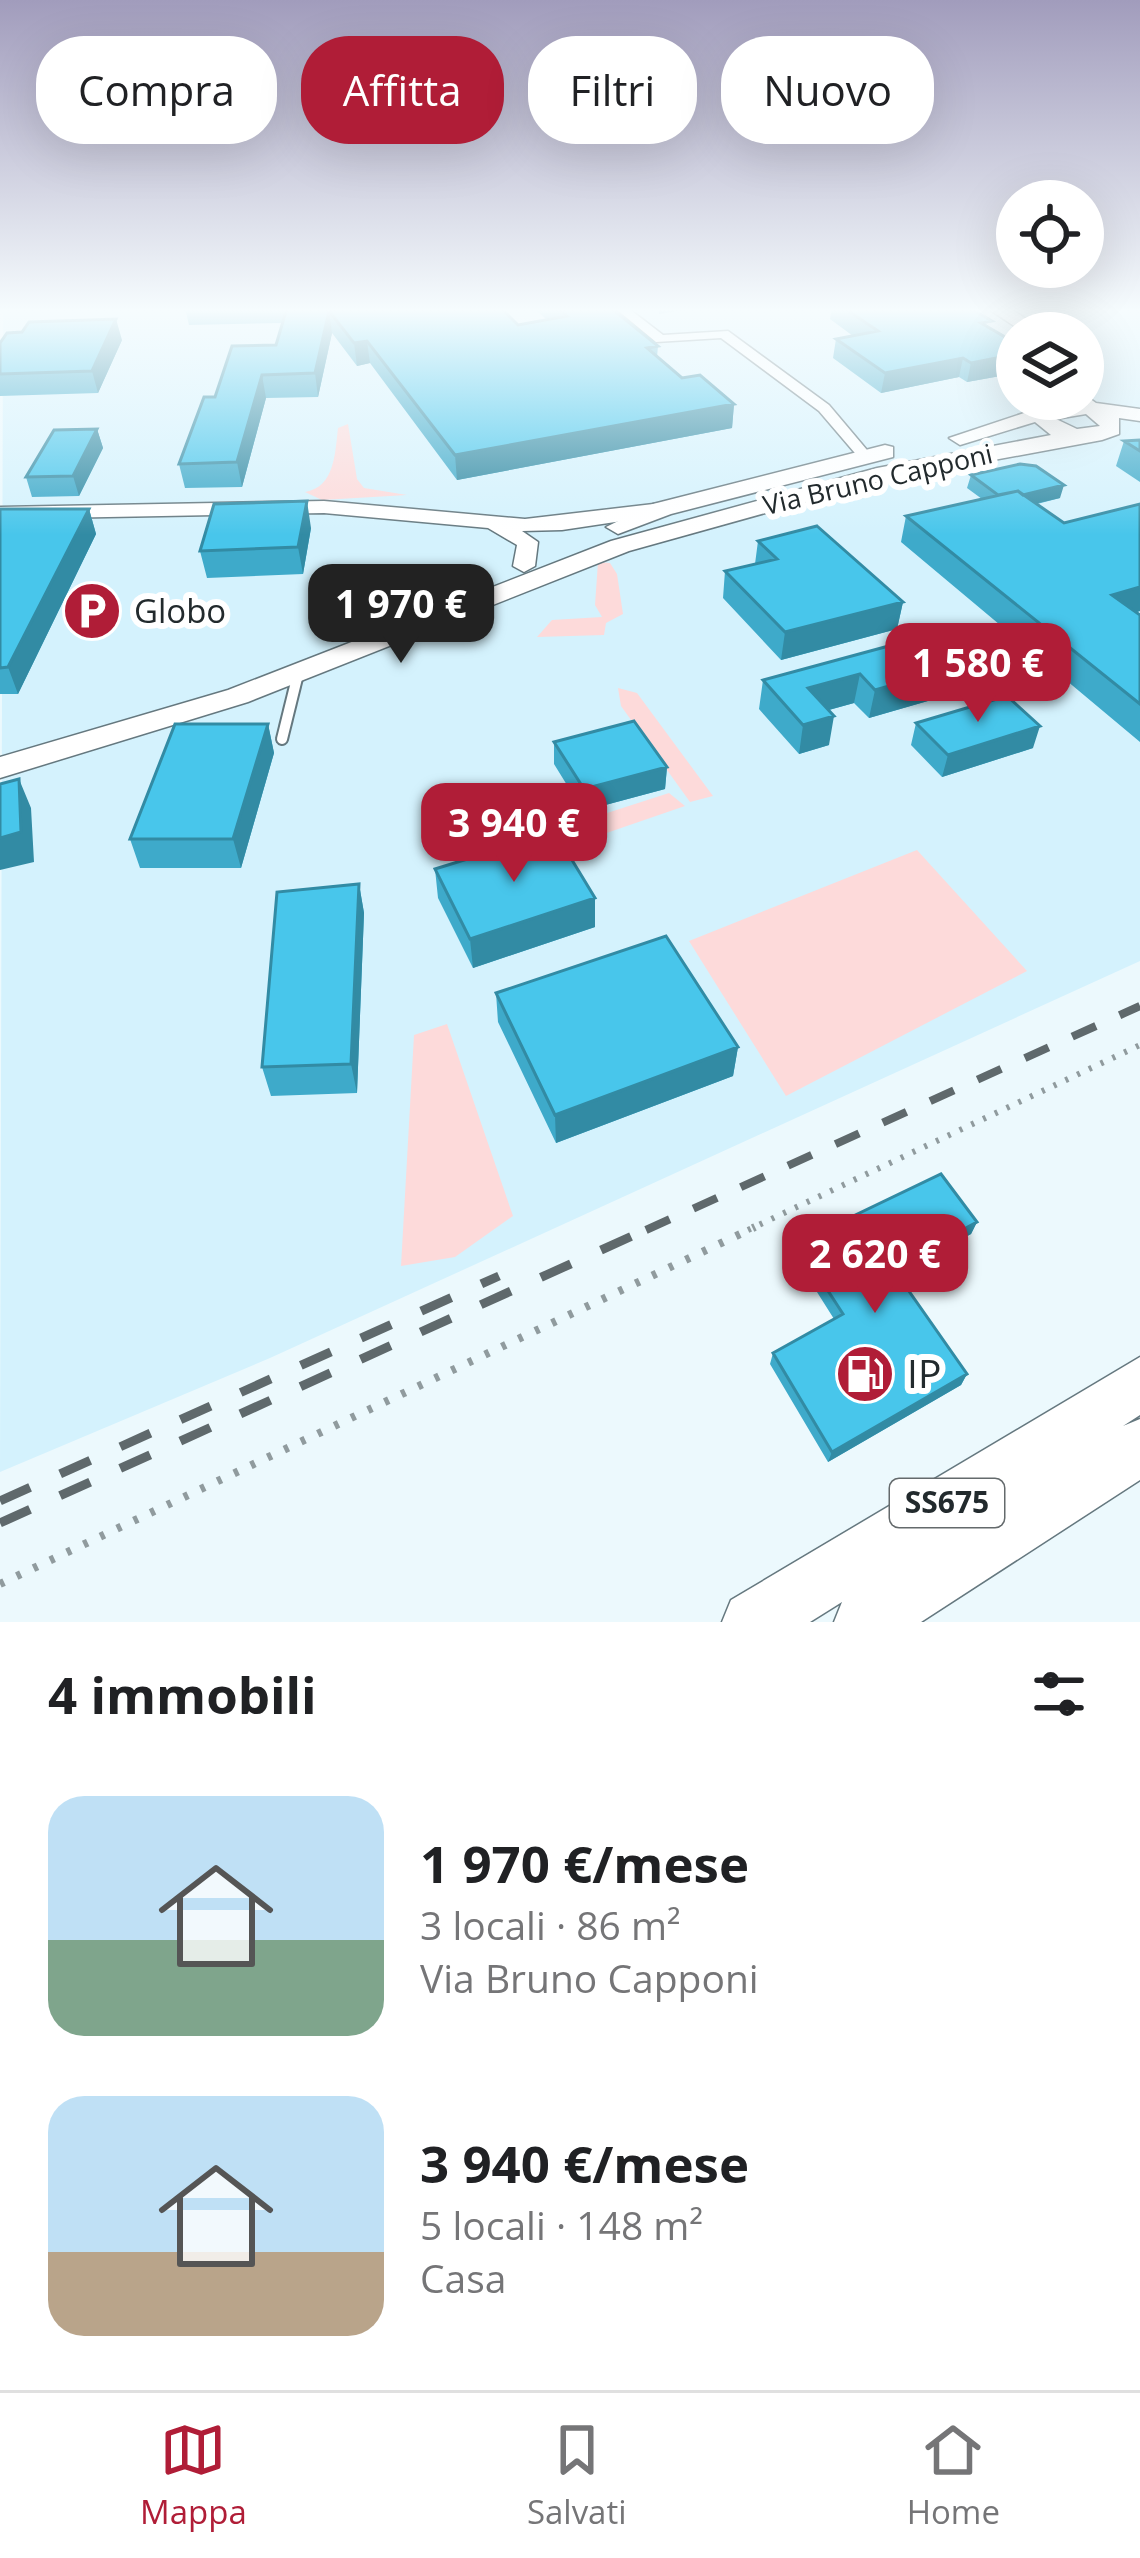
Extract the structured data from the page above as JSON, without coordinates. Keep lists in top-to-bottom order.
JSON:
{
  "streets": {
    "highway": ["SS675"],
    "main road": ["Via Bruno Capponi"]
  },
  "places": {
    "parking": ["Globo"],
    "fuel station": ["IP"]
  },
  "page": {
    "chip": [
      "Compra",
      "Affitta",
      "Filtri",
      "Nuovo"
    ],
    "price": [
      "1 970 €",
      "1 580 €",
      "3 940 €",
      "2 620 €"
    ],
    "heading": "4 immobili",
    "list": [
      {
        "name": "1 970 €/mese",
        "note": "3 locali · 86 m² · Via Bruno Capponi"
      },
      {
        "name": "3 940 €/mese",
        "note": "5 locali · 148 m² · Casa"
      }
    ],
    "tabs": ["Mappa", "Salvati", "Home"]
  }
}
